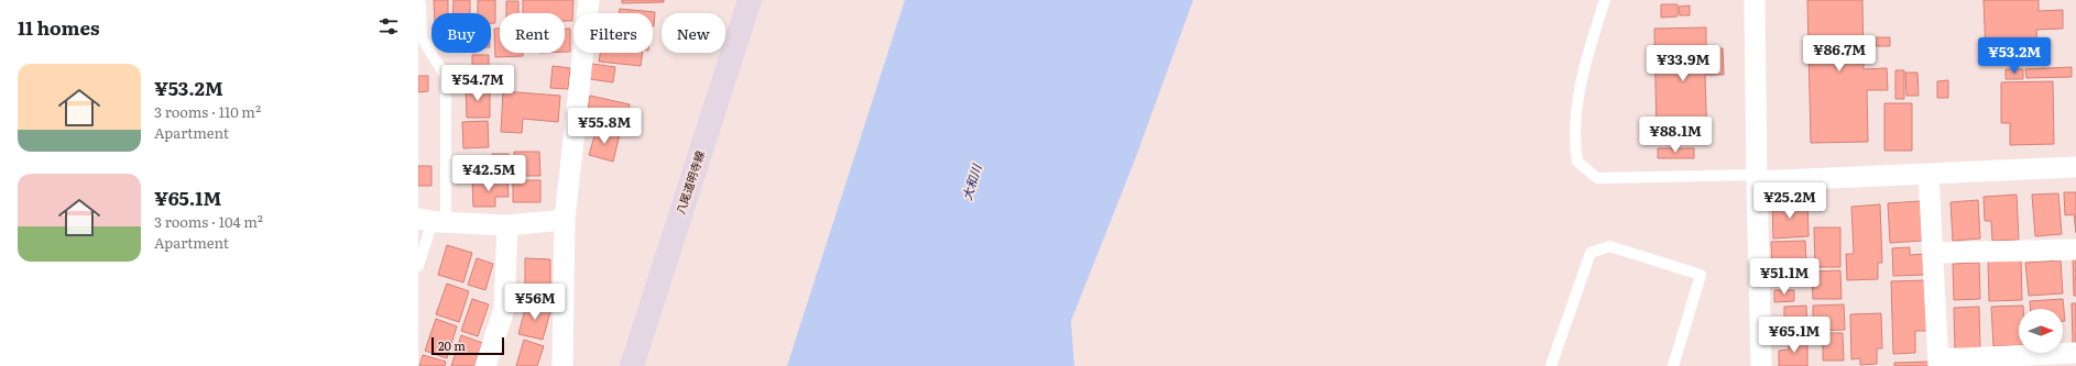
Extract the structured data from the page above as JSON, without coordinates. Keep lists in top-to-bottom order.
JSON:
{
  "streets": {
    "main road": ["八尾道明寺線"]
  },
  "water": ["大和川"],
  "scale_bar": "20 m",
  "north": "right",
  "page": {
    "heading": "11 homes",
    "chip": [
      "Buy",
      "Rent",
      "Filters",
      "New"
    ],
    "price": [
      "¥86.7M",
      "¥53.2M",
      "¥33.9M",
      "¥54.7M",
      "¥55.8M",
      "¥88.1M",
      "¥42.5M",
      "¥25.2M",
      "¥51.1M",
      "¥56M",
      "¥65.1M"
    ],
    "list": [
      {
        "name": "¥53.2M",
        "note": "3 rooms · 110 m² · Apartment"
      },
      {
        "name": "¥65.1M",
        "note": "3 rooms · 104 m² · Apartment"
      }
    ],
    "scale": "20 m"
  }
}
